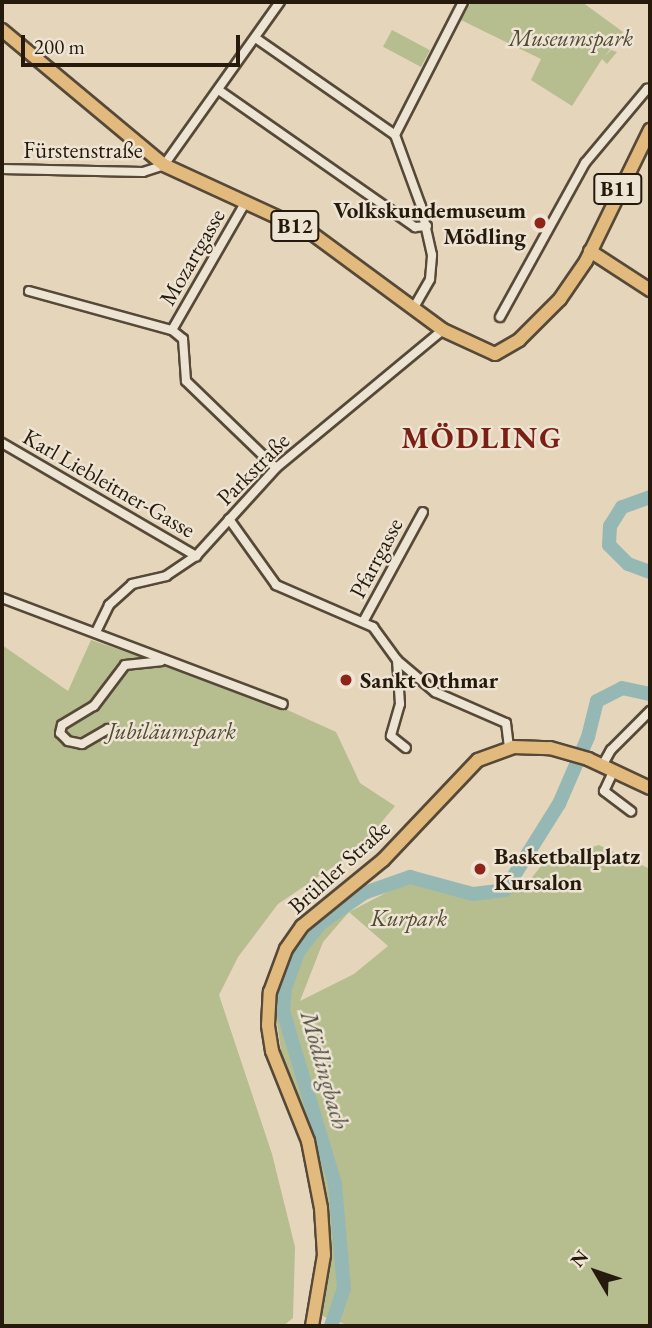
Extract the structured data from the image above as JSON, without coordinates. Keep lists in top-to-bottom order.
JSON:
{
  "streets": {
    "main road": ["B11", "B12", "Brühler Straße"],
    "street": [
      "Fürstenstraße",
      "Mozartgasse",
      "Parkstraße",
      "Karl Liebleitner-Gasse",
      "Pfarrgasse"
    ]
  },
  "crossings": [
    ["Fürstenstraße", "B12"],
    ["B11", "B12"],
    ["B12", "Mozartgasse"],
    ["B12", "Parkstraße"],
    ["Parkstraße", "Karl Liebleitner-Gasse"]
  ],
  "districts": ["MÖDLING"],
  "water": ["Mödlingbach"],
  "parks": ["Museumspark", "Jubiläumspark", "Kurpark"],
  "places": ["Volkskundemuseum Mödling", "Sankt Othmar", "Basketballplatz Kursalon"],
  "scale_bar": "200 m",
  "north": "top left"
}
